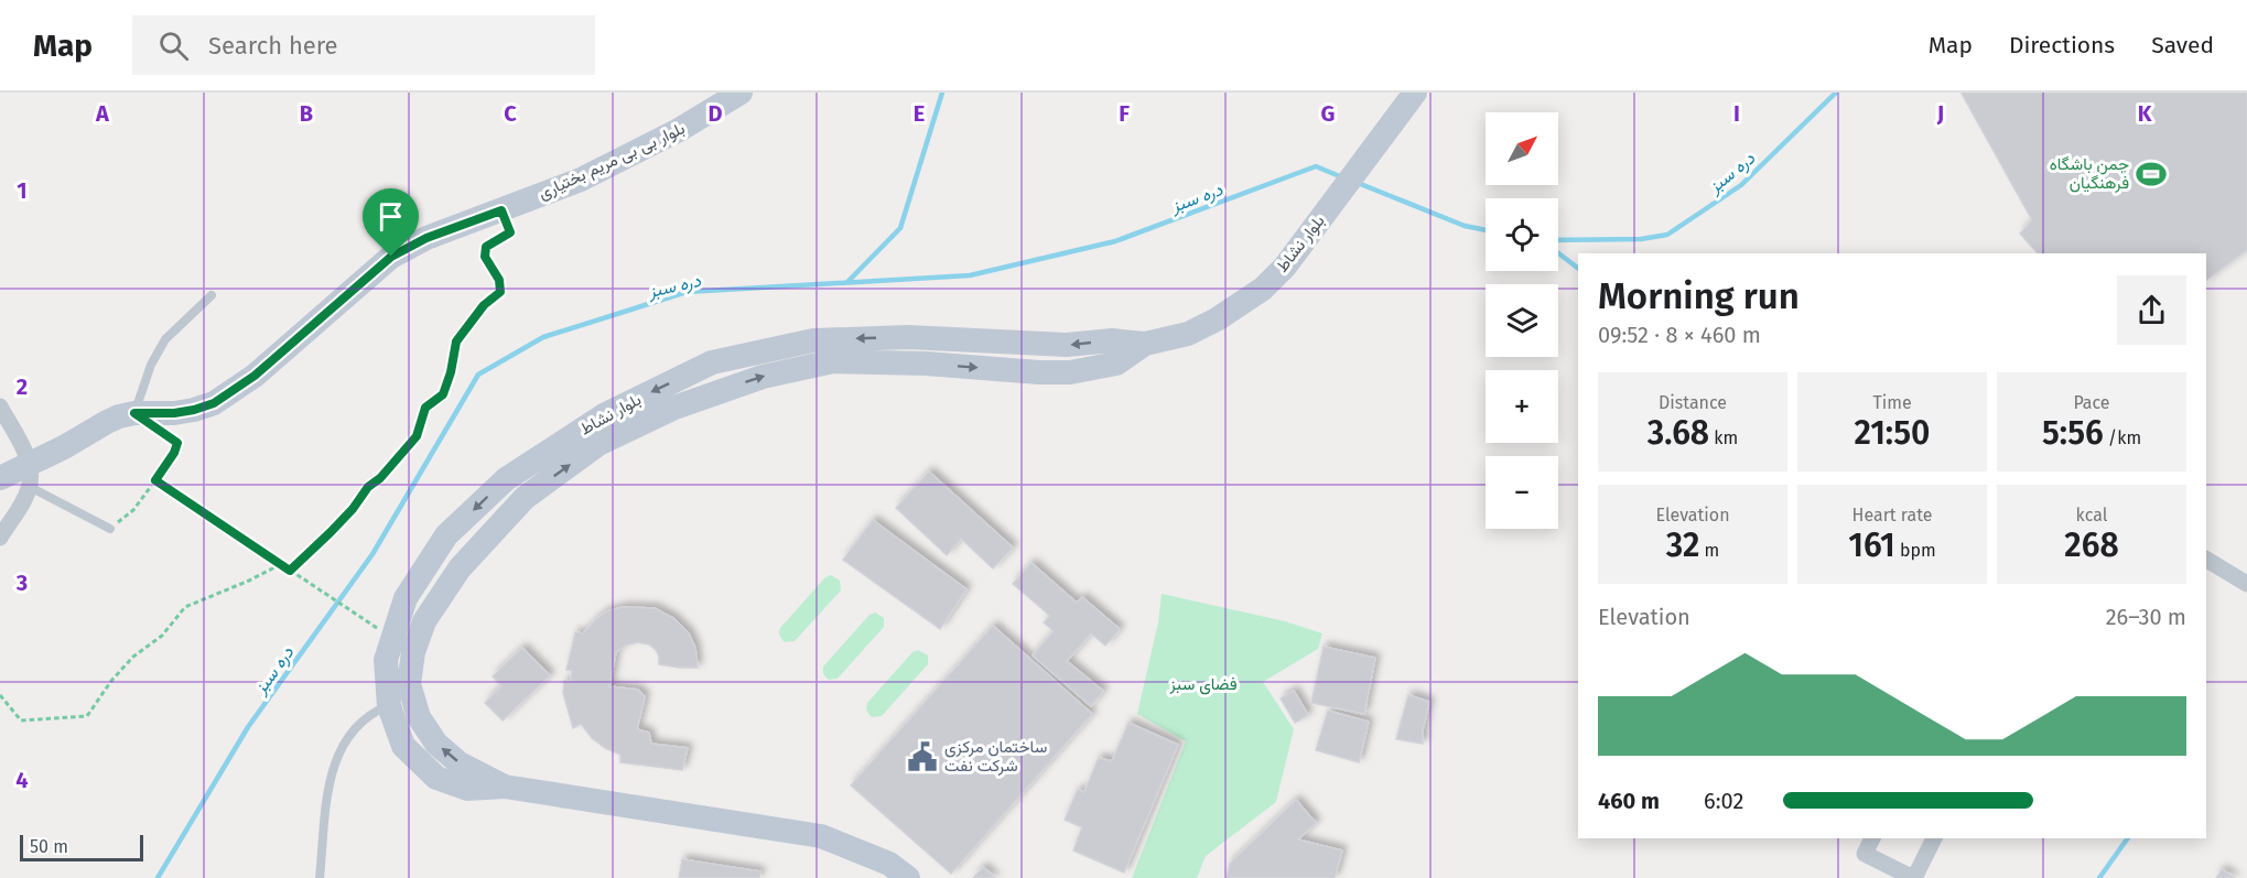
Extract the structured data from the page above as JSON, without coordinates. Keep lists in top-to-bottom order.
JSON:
{
  "streets": {
    "main road": ["بلوار بی بی مریم بختیاری", "بلوار نشاط"]
  },
  "water": ["دره سبز"],
  "parks": ["فضای سبز"],
  "places": {
    "sports": ["چمن باشگاه فرهنگیان"],
    "public building": ["ساختمان مرکزی شرکت نفت"]
  },
  "scale_bar": "50 m",
  "north": "top right",
  "page": {
    "header": "Map",
    "search": "Search here",
    "nav": ["Map", "Directions", "Saved"],
    "map_buttons": ["+", "−"],
    "heading": ["Morning run", "09:52 · 8 × 460 m"],
    "stats": [
      ["Distance", "3.68 km"],
      ["Time", "21:50"],
      ["Pace", "5:56 /km"],
      ["Elevation", "32 m"],
      ["Heart rate", "161 bpm"],
      ["kcal", "268"]
    ],
    "chart": ["Elevation", "26–30 m"],
    "list": [
      {
        "name": "460 m",
        "note": "6:02"
      }
    ],
    "scale": "50 m"
  },
  "grid": {
    "columns": [
      "A",
      "B",
      "C",
      "D",
      "E",
      "F",
      "G",
      "I",
      "J",
      "K"
    ],
    "rows": [
      "1",
      "2",
      "3",
      "4"
    ]
  }
}
